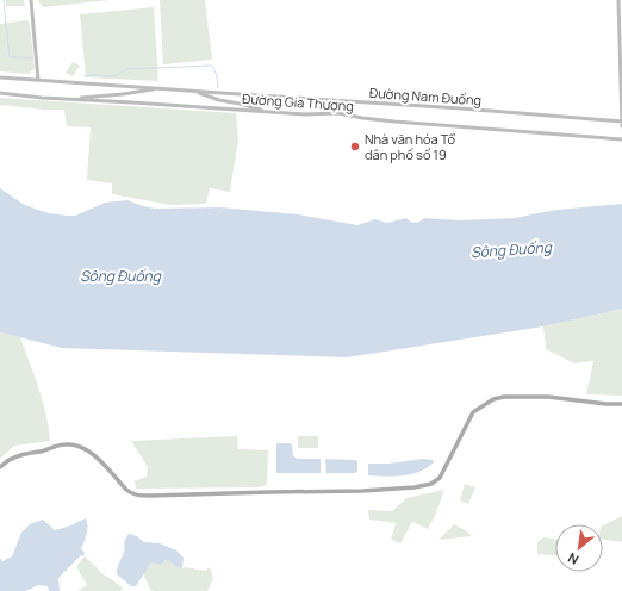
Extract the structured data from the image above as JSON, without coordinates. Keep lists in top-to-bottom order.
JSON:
{
  "streets": {
    "street": ["Đường Nam Đuống", "Đường Gia Thượng"]
  },
  "water": ["Sông Đuống"],
  "places": ["Nhà văn hóa Tổ dân phố số 19"],
  "north": "bottom left"
}
